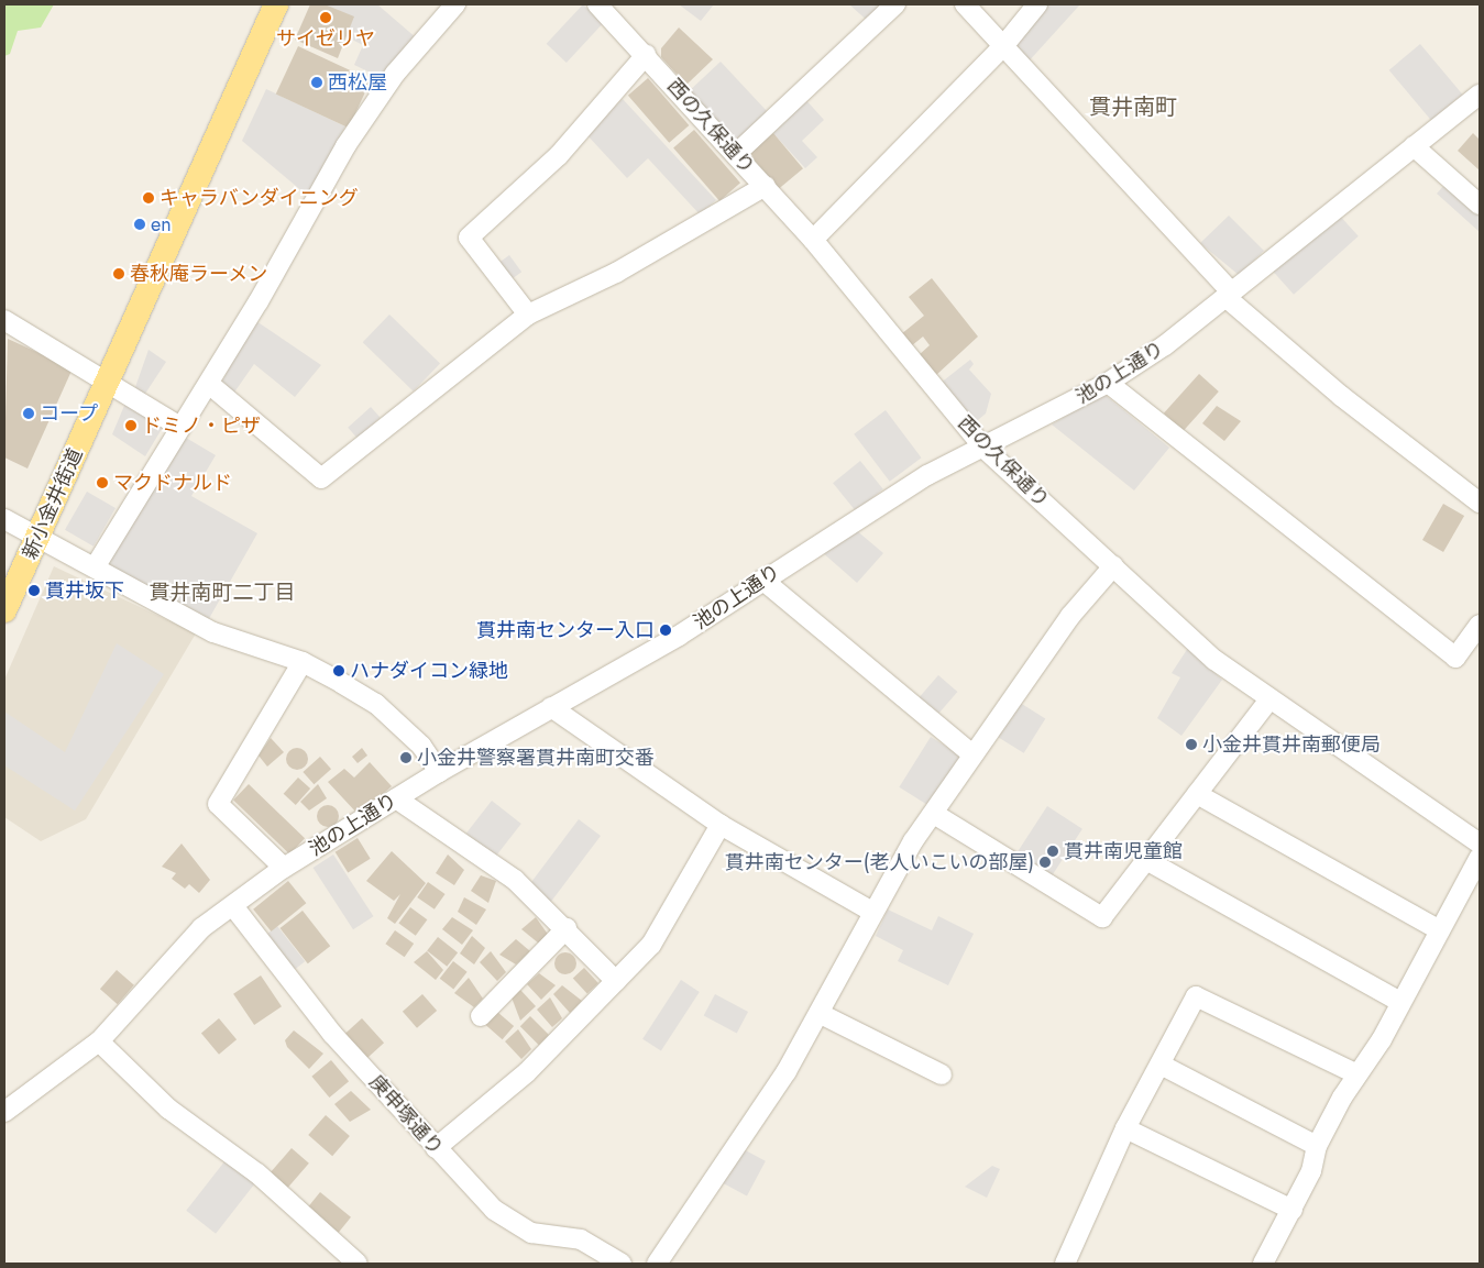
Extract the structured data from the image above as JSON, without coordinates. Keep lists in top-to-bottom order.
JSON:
{
  "streets": {
    "main road": ["新小金井街道"],
    "street": ["西の久保通り", "池の上通り", "庚申塚通り"]
  },
  "crossings": [
    ["西の久保通り", "池の上通り"],
    ["池の上通り", "庚申塚通り"]
  ],
  "districts": ["貫井南町", "貫井南町二丁目"],
  "places": [
    "サイゼリヤ",
    "西松屋",
    "キャラバンダイニング",
    "en",
    "春秋庵ラーメン",
    "コープ",
    "ドミノ・ピザ",
    "マクドナルド",
    "貫井坂下",
    "貫井南センター入口",
    "ハナダイコン緑地",
    "小金井貫井南郵便局",
    "小金井警察署貫井南町交番",
    "貫井南児童館",
    "貫井南センター(老人いこいの部屋)"
  ]
}
